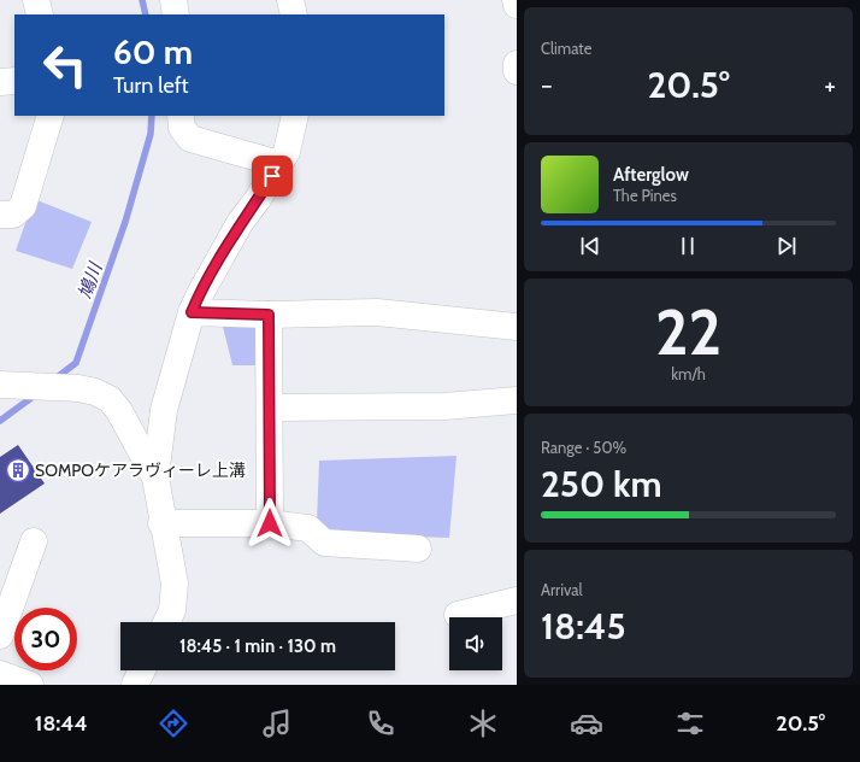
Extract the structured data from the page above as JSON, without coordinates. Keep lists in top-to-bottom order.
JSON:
{
  "water": ["鳩川"],
  "places": {
    "building": ["SOMPOケアラヴィーレ上溝"]
  },
  "page": {
    "tile": [
      "Climate",
      ["22", "km/h"],
      ["Range · 50%", "250 km"],
      ["Arrival", "18:45"]
    ],
    "turn": ["60 m", "Turn left"],
    "heat": ["−", "20.5°", "+"],
    "song": ["Afterglow", "The Pines"],
    "limit": "30",
    "trip": "18:45 · 1 min · 130 m",
    "tabs": ["18:44", "20.5°"]
  }
}
